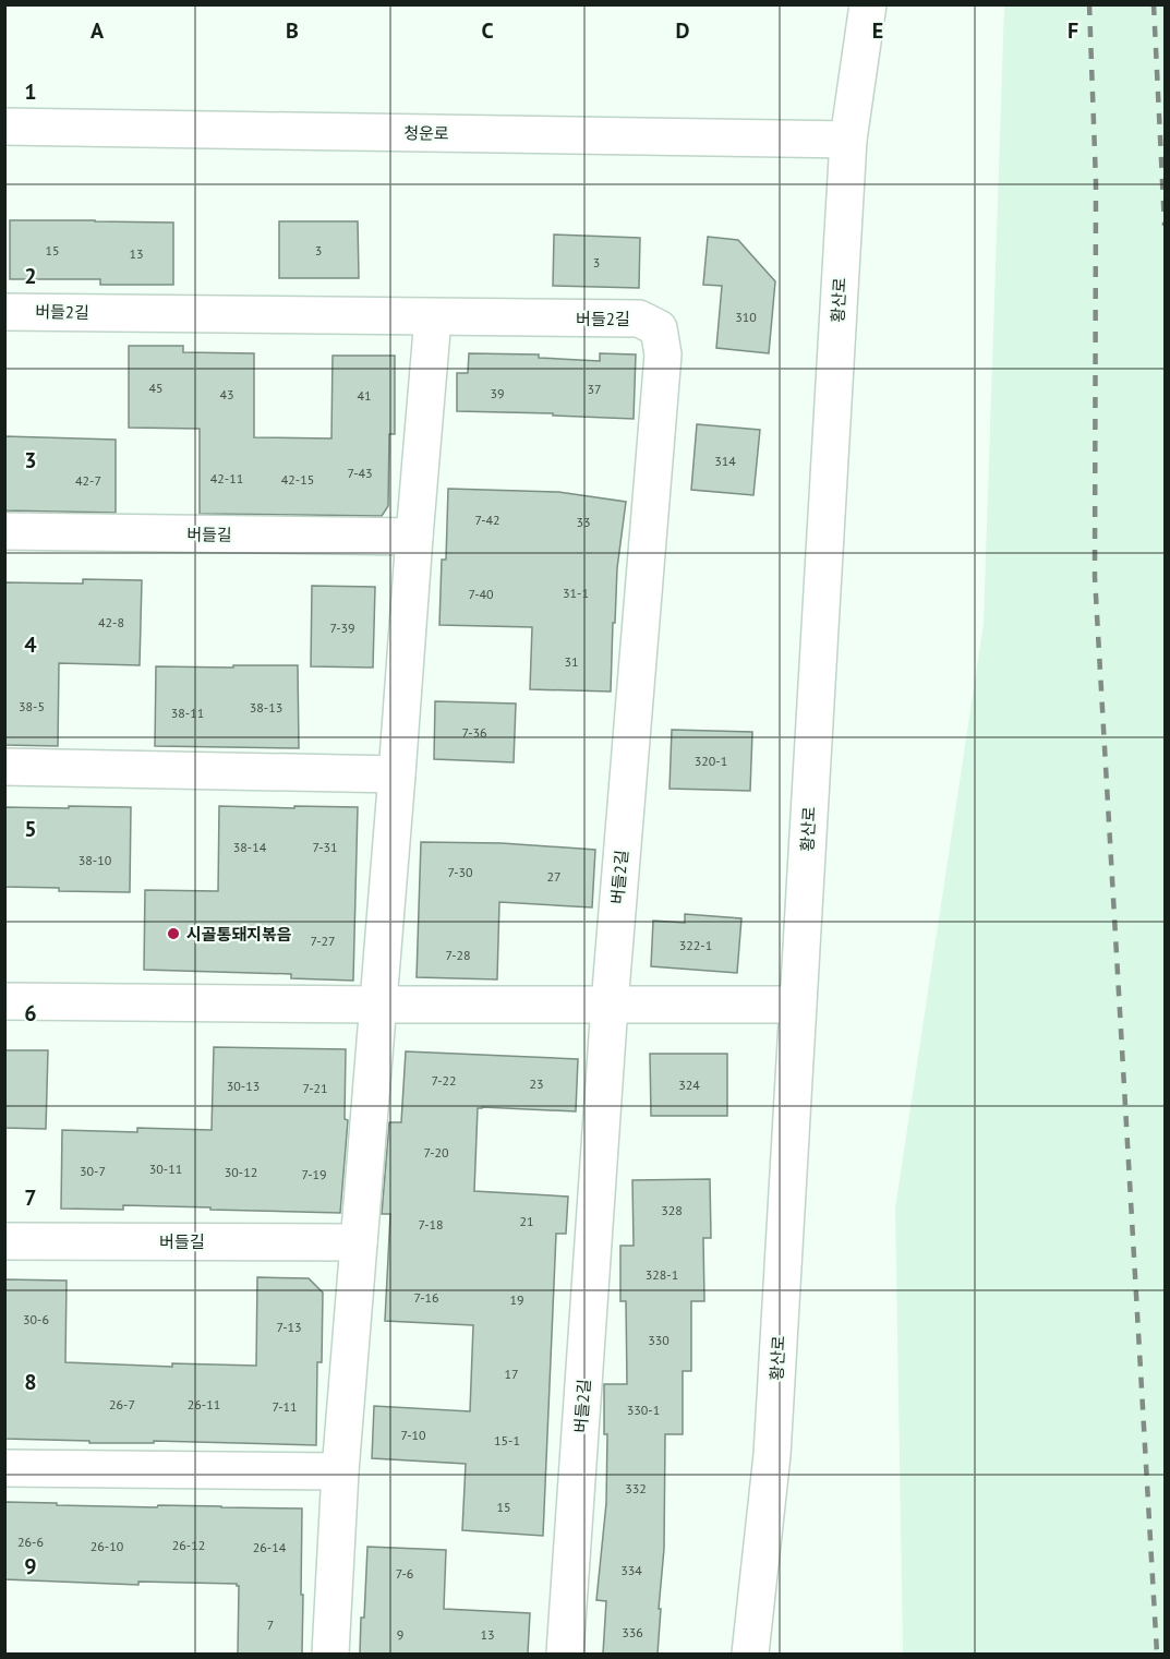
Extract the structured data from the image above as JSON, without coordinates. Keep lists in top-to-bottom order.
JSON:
{
  "streets": {
    "street": [
      "청운로",
      "황산로",
      "버들2길",
      "버들길"
    ]
  },
  "crossings": [
    ["청운로", "황산로"]
  ],
  "places": ["시골통돼지볶음"],
  "house_numbers": [
    "15",
    "3",
    "13",
    "3",
    "310",
    "45",
    "37",
    "39",
    "43",
    "41",
    "314",
    "7-43",
    "42-11",
    "42-15",
    "42-7",
    "7-42",
    "33",
    "31-1",
    "7-40",
    "42-8",
    "7-39",
    "31",
    "38-5",
    "38-13",
    "38-11",
    "7-36",
    "320-1",
    "38-14",
    "7-31",
    "38-10",
    "7-30",
    "27",
    "7-27",
    "322-1",
    "7-28",
    "7-22",
    "23",
    "324",
    "30-13",
    "7-21",
    "7-20",
    "30-11",
    "30-7",
    "30-12",
    "7-19",
    "328",
    "21",
    "7-18",
    "328-1",
    "7-16",
    "19",
    "30-6",
    "7-13",
    "330",
    "17",
    "26-7",
    "26-11",
    "7-11",
    "330-1",
    "7-10",
    "15-1",
    "332",
    "15",
    "26-6",
    "26-12",
    "26-10",
    "26-14",
    "334",
    "7-6",
    "7",
    "336",
    "9",
    "13"
  ],
  "grid": {
    "columns": [
      "A",
      "B",
      "C",
      "D",
      "E",
      "F"
    ],
    "rows": [
      "1",
      "2",
      "3",
      "4",
      "5",
      "6",
      "7",
      "8",
      "9"
    ]
  }
}
